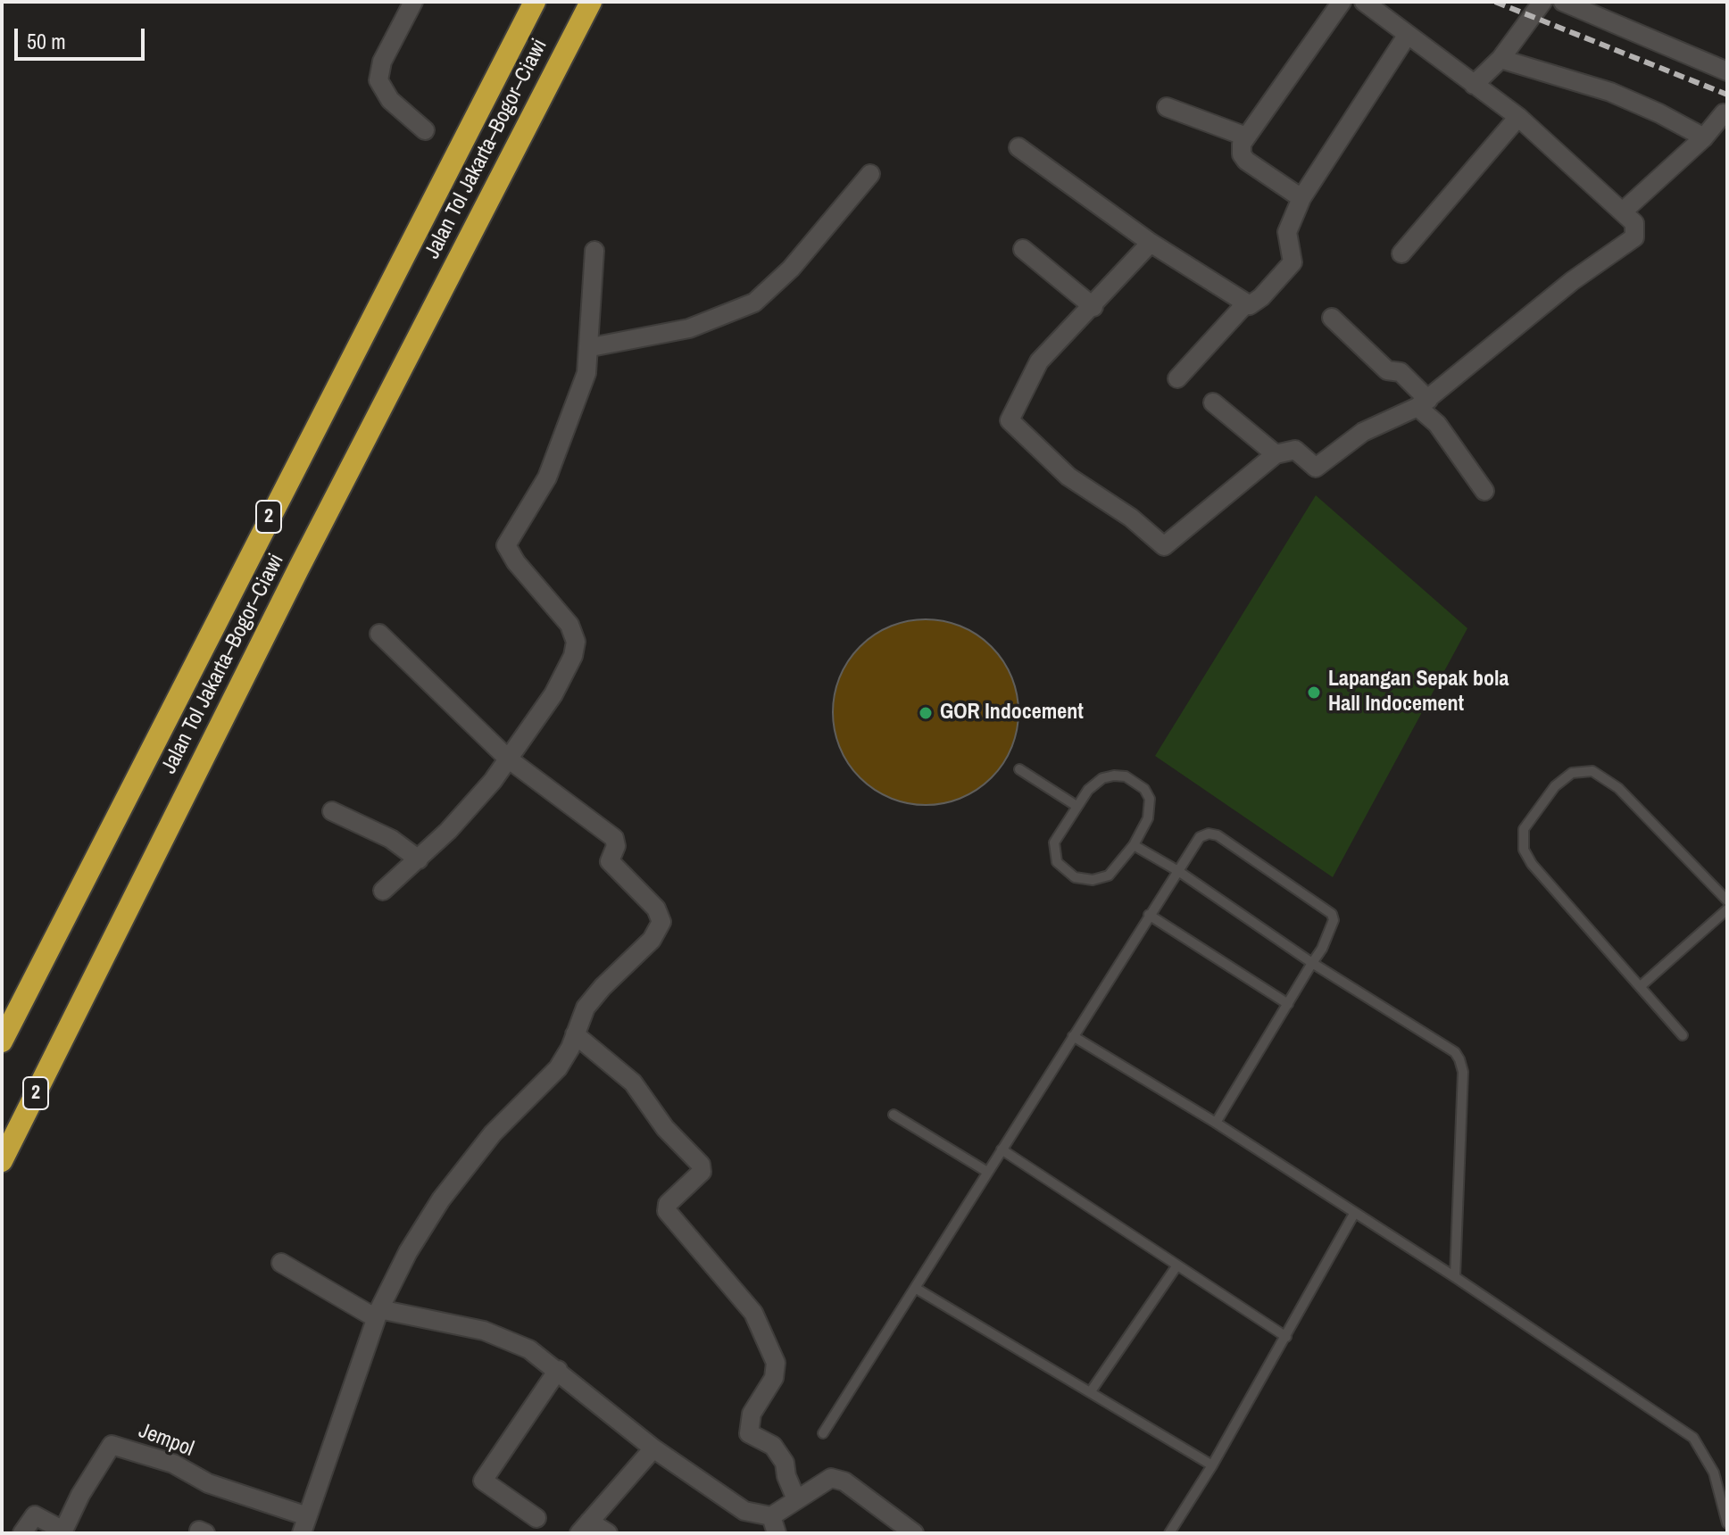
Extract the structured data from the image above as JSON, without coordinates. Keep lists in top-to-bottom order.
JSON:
{
  "streets": {
    "highway": ["Jalan Tol Jakarta–Bogor–Ciawi", "2"],
    "street": ["Jempol"]
  },
  "places": ["Lapangan Sepak bola Hall Indocement", "GOR Indocement"],
  "scale_bar": "50 m"
}
